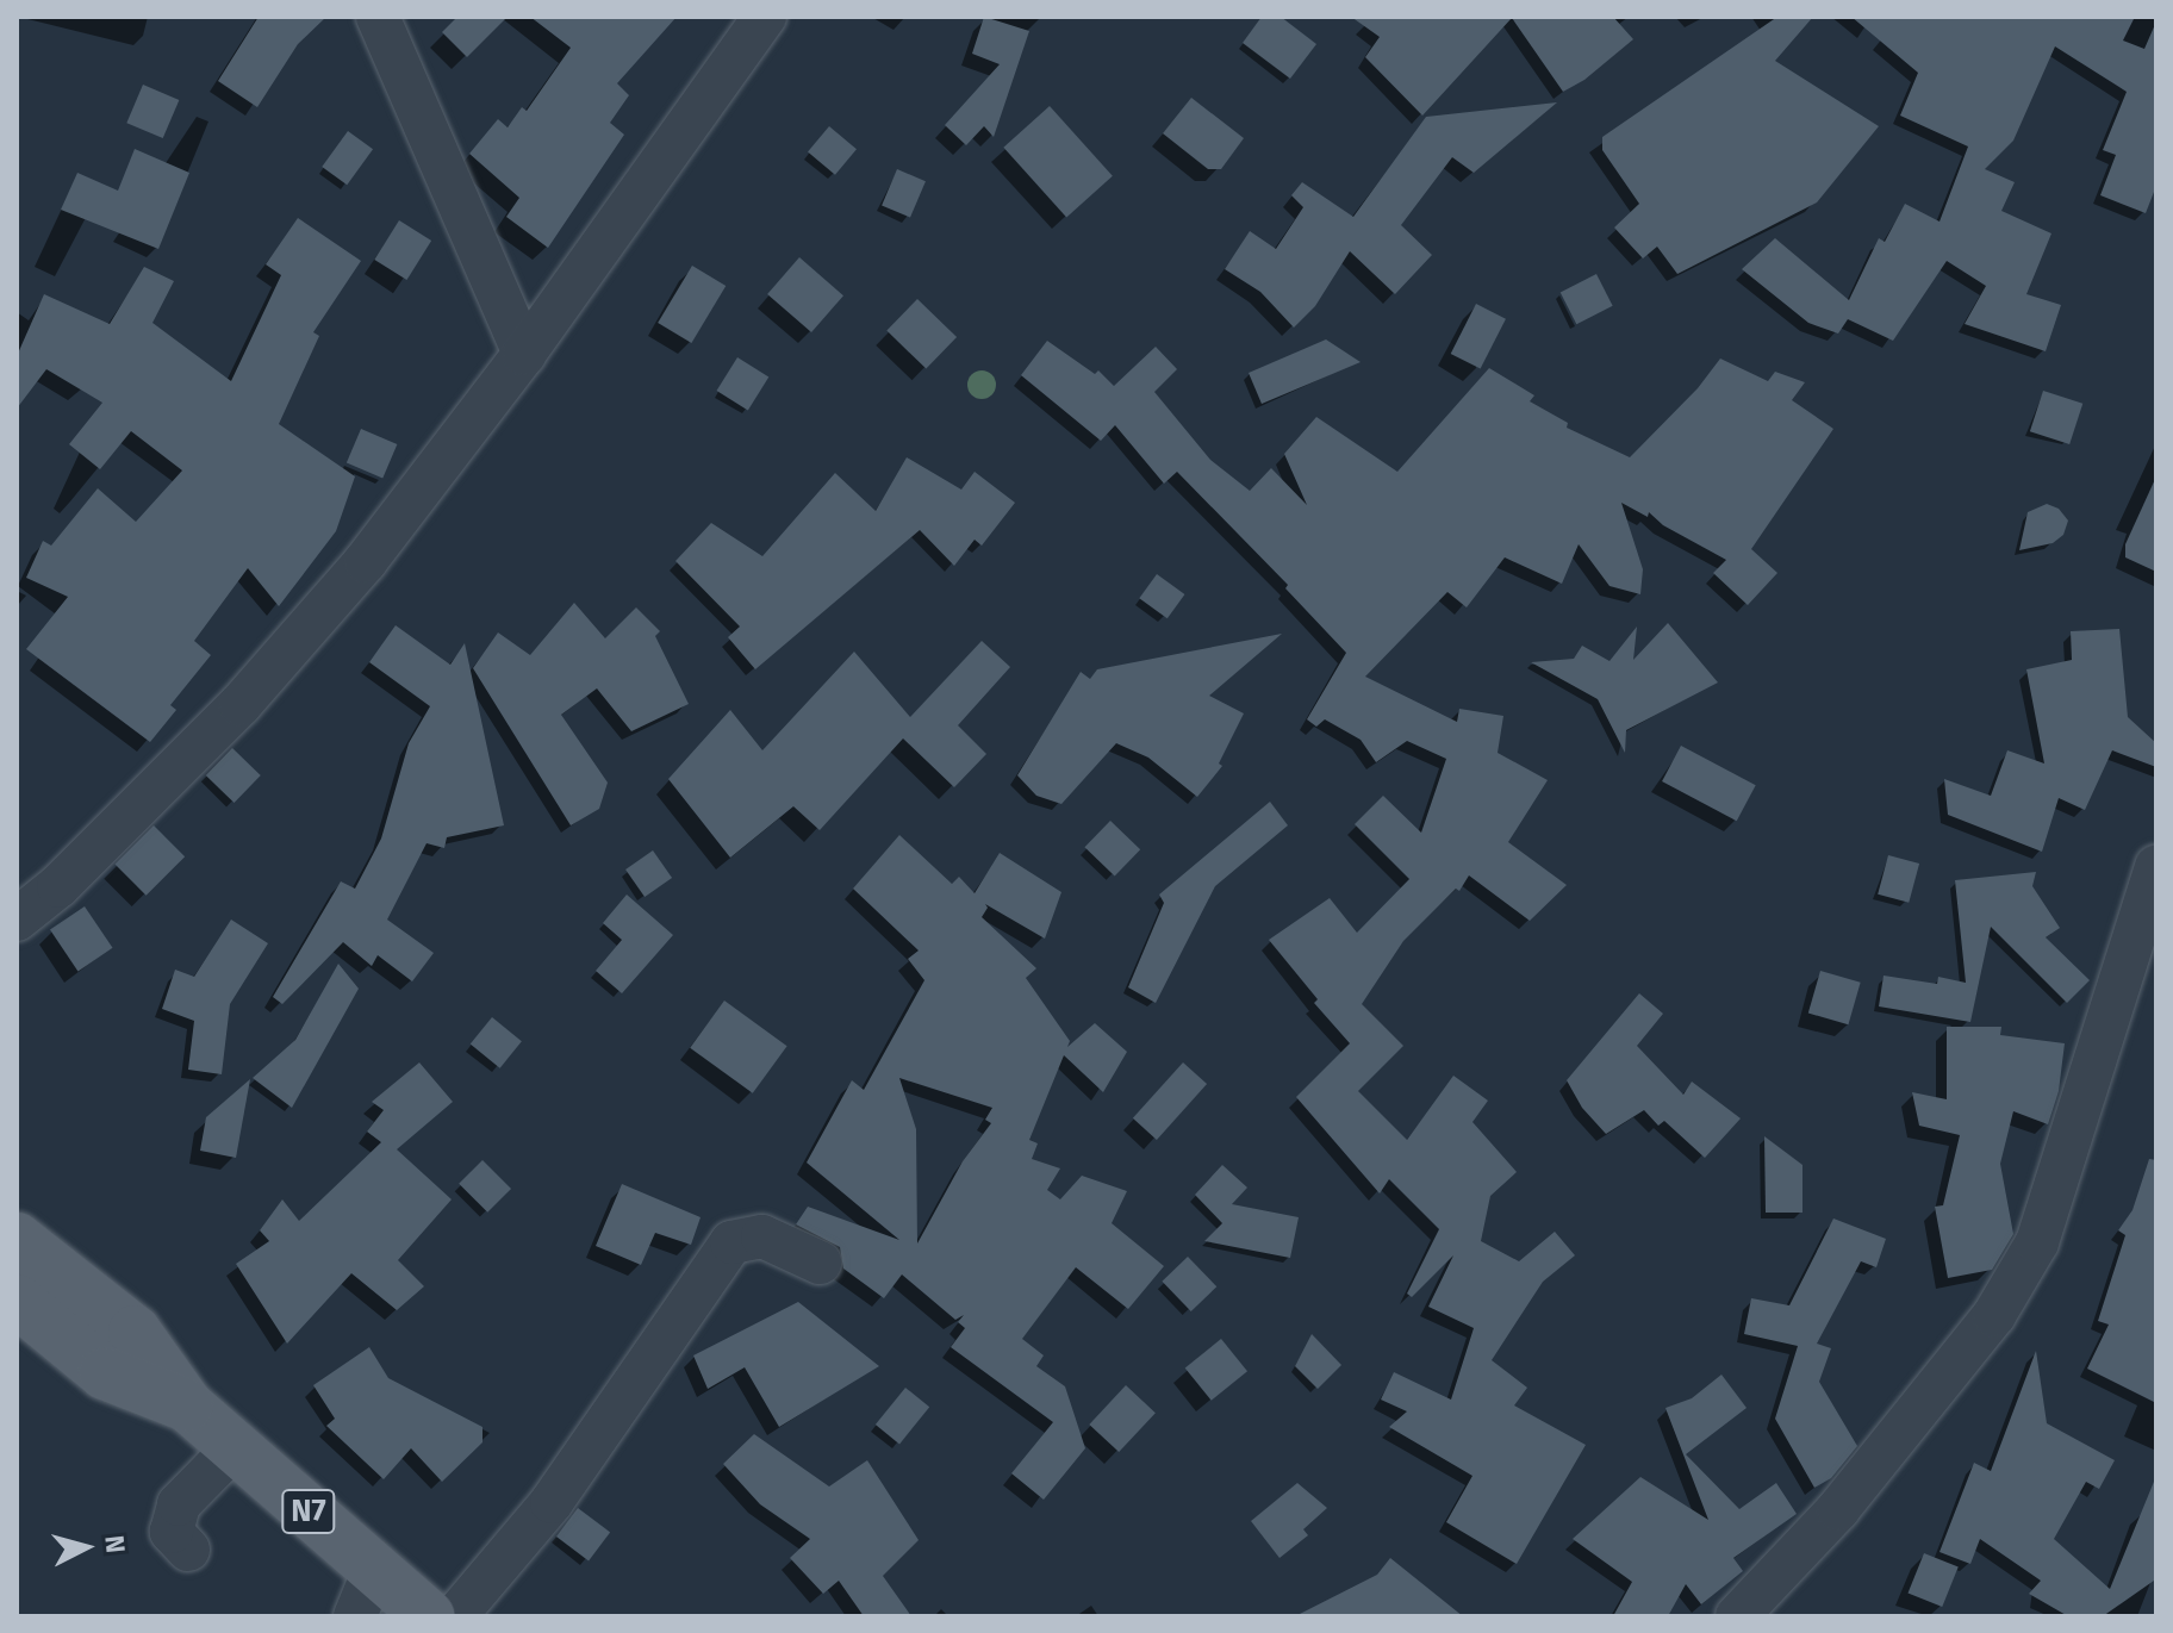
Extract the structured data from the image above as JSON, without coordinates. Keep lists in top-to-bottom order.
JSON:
{
  "streets": {
    "main road": ["N7"]
  },
  "north": "right"
}
